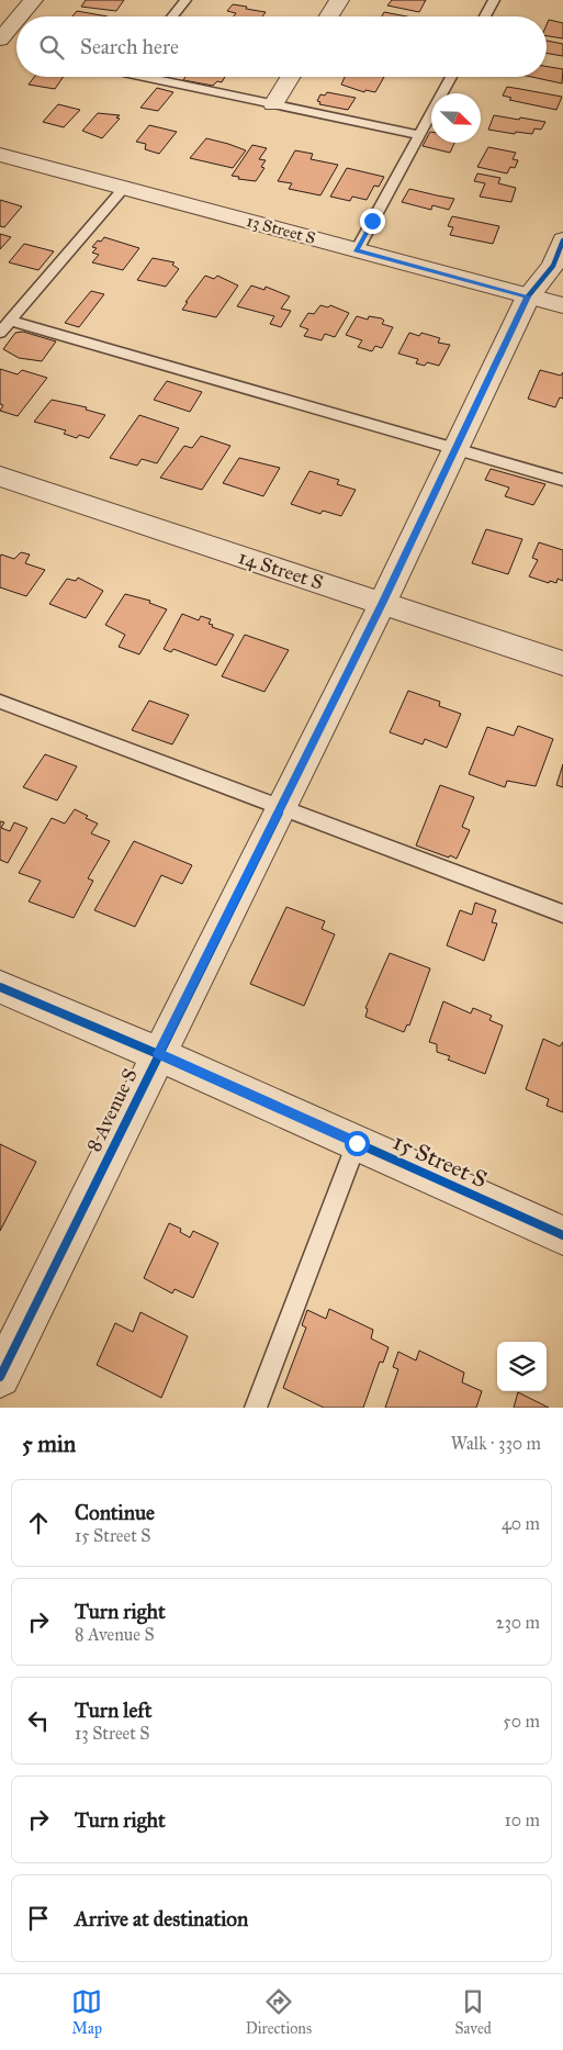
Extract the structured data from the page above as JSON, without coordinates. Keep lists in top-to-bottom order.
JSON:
{
  "streets": {
    "street": [
      "13 Street S",
      "14 Street S",
      "8 Avenue S",
      "15 Street S"
    ]
  },
  "crossings": [
    ["13 Street S", "8 Avenue S"],
    ["14 Street S", "8 Avenue S"],
    ["8 Avenue S", "15 Street S"]
  ],
  "north": "bottom right",
  "page": {
    "search": "Search here",
    "heading": ["5 min", "Walk · 330 m"],
    "list": [
      ["Continue", "15 Street S", "40 m"],
      ["Turn right", "8 Avenue S", "230 m"],
      ["Turn left", "13 Street S", "50 m"],
      ["Turn right", "10 m"],
      "Arrive at destination"
    ],
    "nav": ["Map", "Directions", "Saved"]
  }
}
